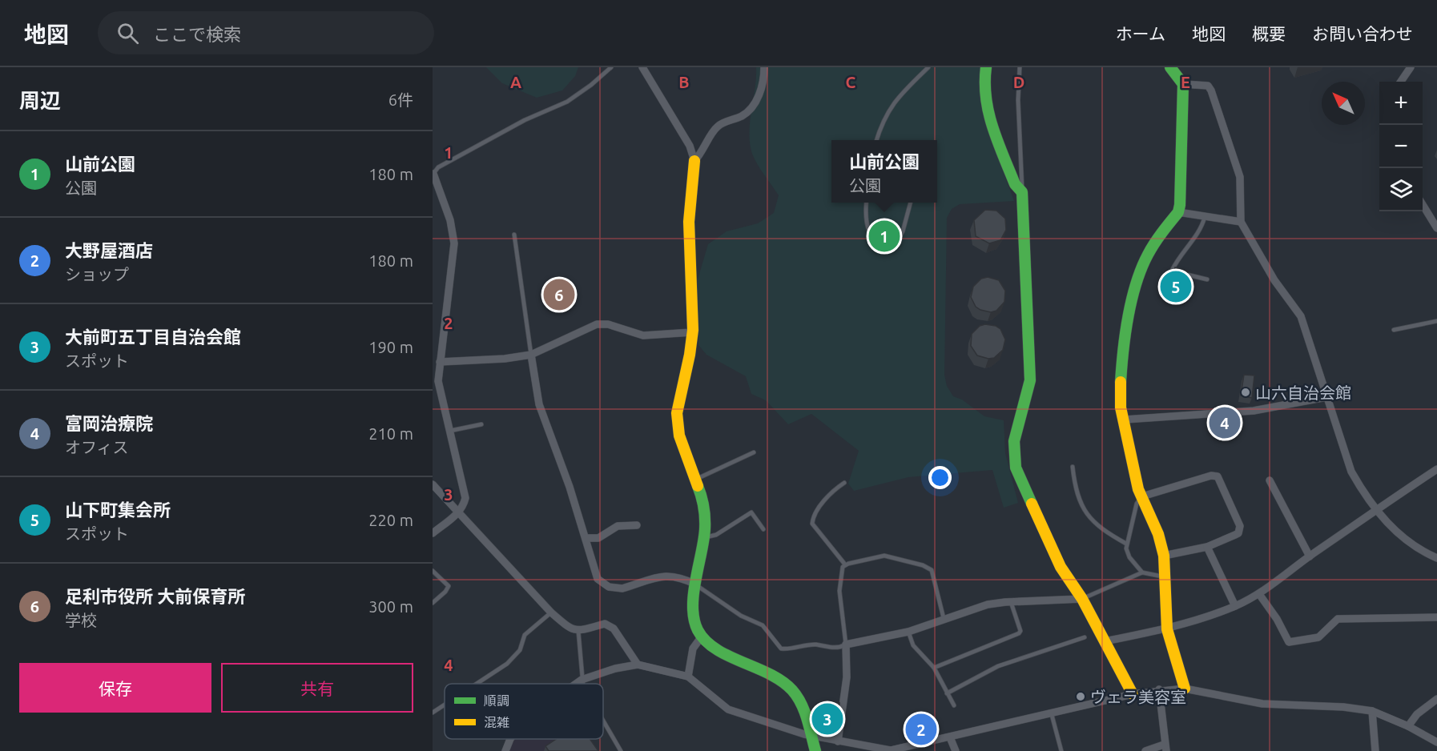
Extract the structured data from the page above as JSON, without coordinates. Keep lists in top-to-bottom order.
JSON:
{
  "places": ["山六自治会館", "ヴェラ美容室"],
  "legend": ["順調", "混雑"],
  "north": "top left",
  "page": {
    "header": "地図",
    "search": "ここで検索",
    "nav": [
      "ホーム",
      "地図",
      "概要",
      "お問い合わせ"
    ],
    "heading": ["周辺", "6件"],
    "map_buttons": ["+", "−"],
    "list": [
      {
        "mark": "1",
        "name": "山前公園",
        "note": "公園",
        "value": "180 m"
      },
      {
        "mark": "2",
        "name": "大野屋酒店",
        "note": "ショップ",
        "value": "180 m"
      },
      {
        "mark": "3",
        "name": "大前町五丁目自治会館",
        "note": "スポット",
        "value": "190 m"
      },
      {
        "mark": "4",
        "name": "富岡治療院",
        "note": "オフィス",
        "value": "210 m"
      },
      {
        "mark": "5",
        "name": "山下町集会所",
        "note": "スポット",
        "value": "220 m"
      },
      {
        "mark": "6",
        "name": "足利市役所 大前保育所",
        "note": "学校",
        "value": "300 m"
      }
    ],
    "popup": ["山前公園", "公園"],
    "pins": [
      "1",
      "5",
      "6",
      "4",
      "3",
      "2"
    ],
    "buttons": ["保存", "共有"]
  },
  "grid": {
    "columns": [
      "A",
      "B",
      "C",
      "D",
      "E"
    ],
    "rows": [
      "1",
      "2",
      "3",
      "4"
    ]
  }
}
